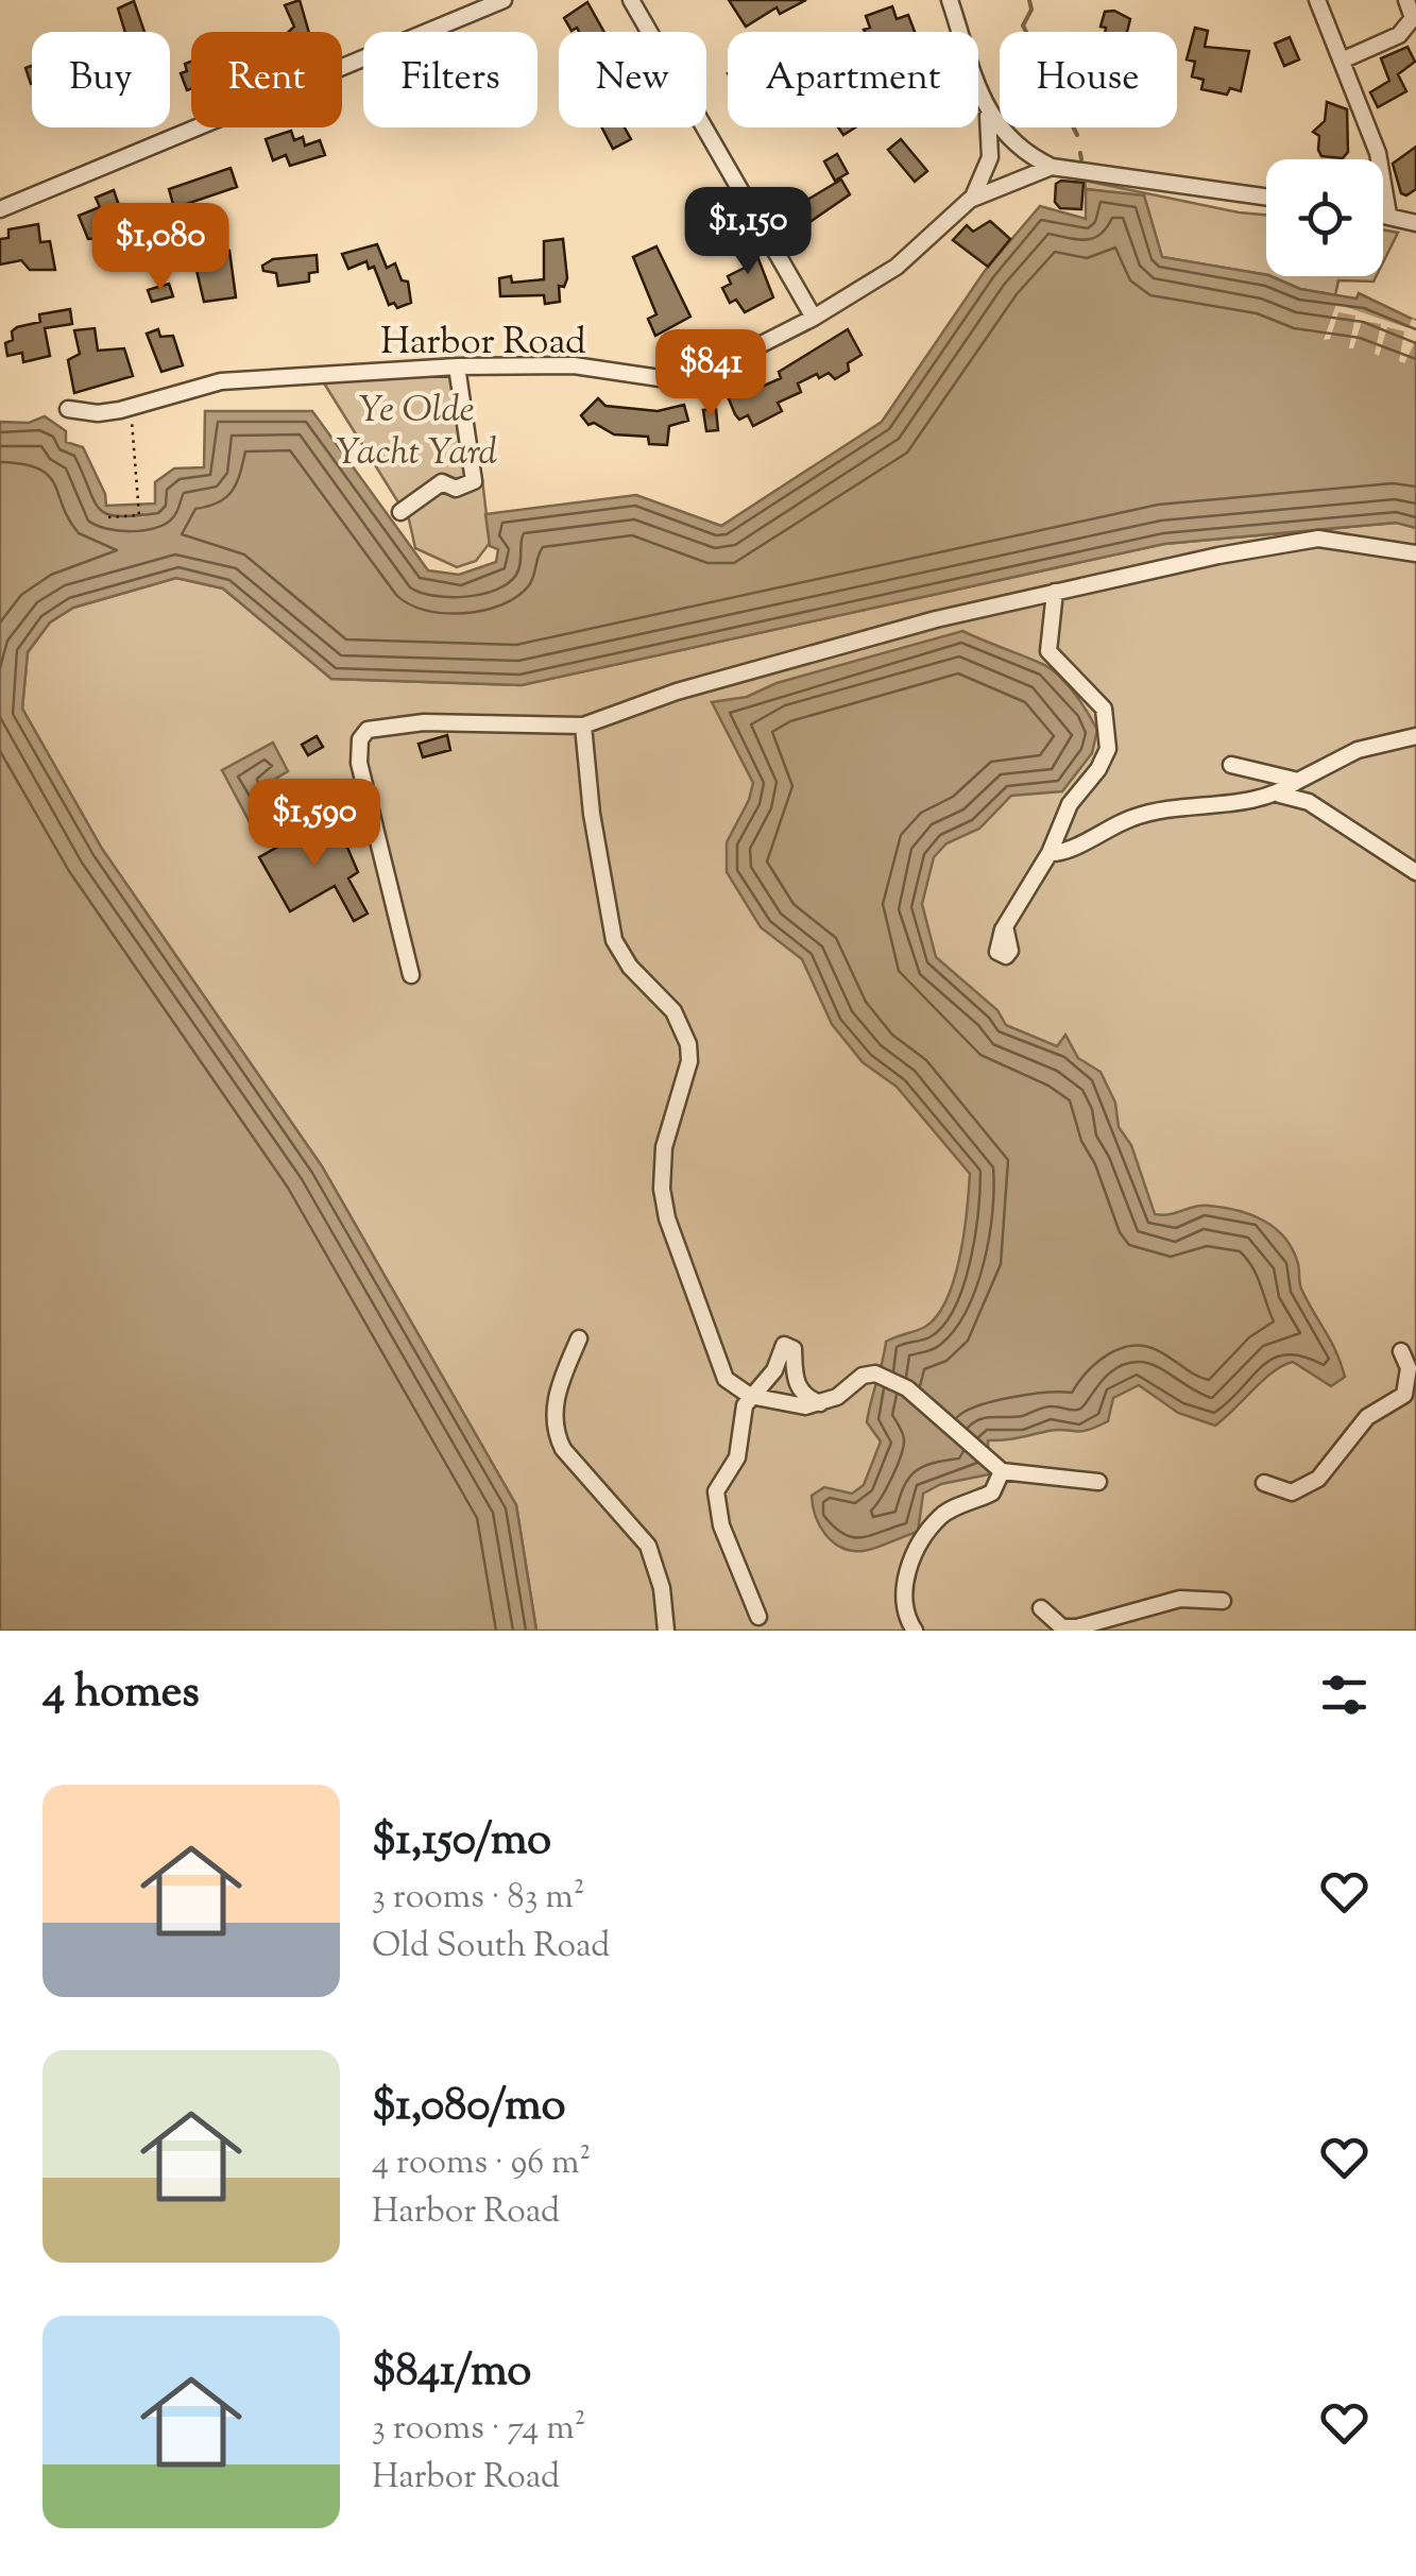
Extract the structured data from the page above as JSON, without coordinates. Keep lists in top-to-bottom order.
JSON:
{
  "streets": {
    "street": ["Harbor Road"]
  },
  "parks": ["Ye Olde Yacht Yard"],
  "page": {
    "chip": [
      "Buy",
      "Rent",
      "Filters",
      "New",
      "Apartment",
      "House"
    ],
    "price": [
      "$1,150",
      "$1,080",
      "$841",
      "$1,590"
    ],
    "heading": "4 homes",
    "list": [
      {
        "name": "$1,150/mo",
        "note": "3 rooms · 83 m² · Old South Road"
      },
      {
        "name": "$1,080/mo",
        "note": "4 rooms · 96 m² · Harbor Road"
      },
      {
        "name": "$841/mo",
        "note": "3 rooms · 74 m² · Harbor Road"
      }
    ]
  }
}
